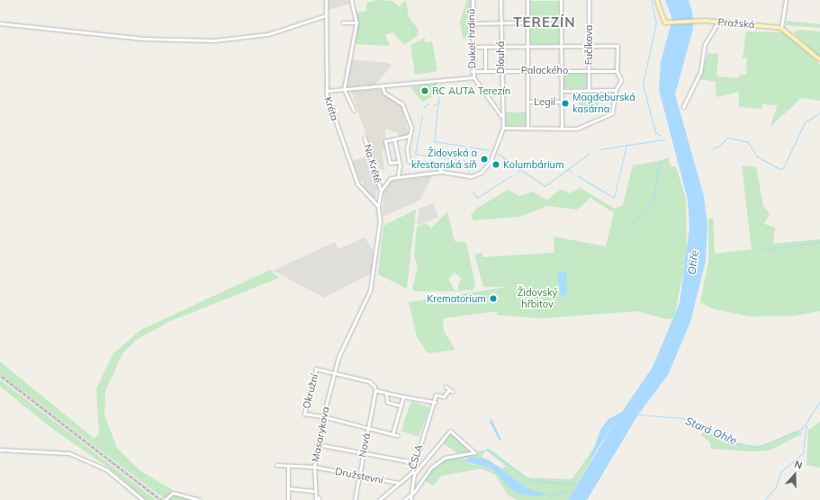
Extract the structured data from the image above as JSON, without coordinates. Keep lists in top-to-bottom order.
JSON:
{
  "streets": {
    "main road": ["Pražská"],
    "street": [
      "Dukel. hrdinů",
      "Fučíkova",
      "Dlouhá",
      "Palackého",
      "Legií",
      "Kréta",
      "Na Krétě",
      "Okružní",
      "Masarykova",
      "Nová",
      "ČSLA",
      "Družstevní"
    ]
  },
  "crossings": [
    ["Dukel. hrdinů", "Dlouhá"],
    ["Dukel. hrdinů", "Palackého"],
    ["Fučíkova", "Palackého"],
    ["Dlouhá", "Palackého"],
    ["Kréta", "Masarykova"],
    ["Okružní", "Masarykova"],
    ["Masarykova", "Družstevní"],
    ["Nová", "Družstevní"],
    ["ČSLA", "Družstevní"]
  ],
  "districts": ["TEREZÍN"],
  "water": ["Ohře", "Stará Ohře"],
  "parks": ["Židovský hřbitov"],
  "places": [
    "RC AUTA Terezín",
    "Magdeburská kasárna",
    "Židovská a křesťanská síň",
    "Kolumbárium",
    "Krematorium"
  ],
  "north": "top"
}
